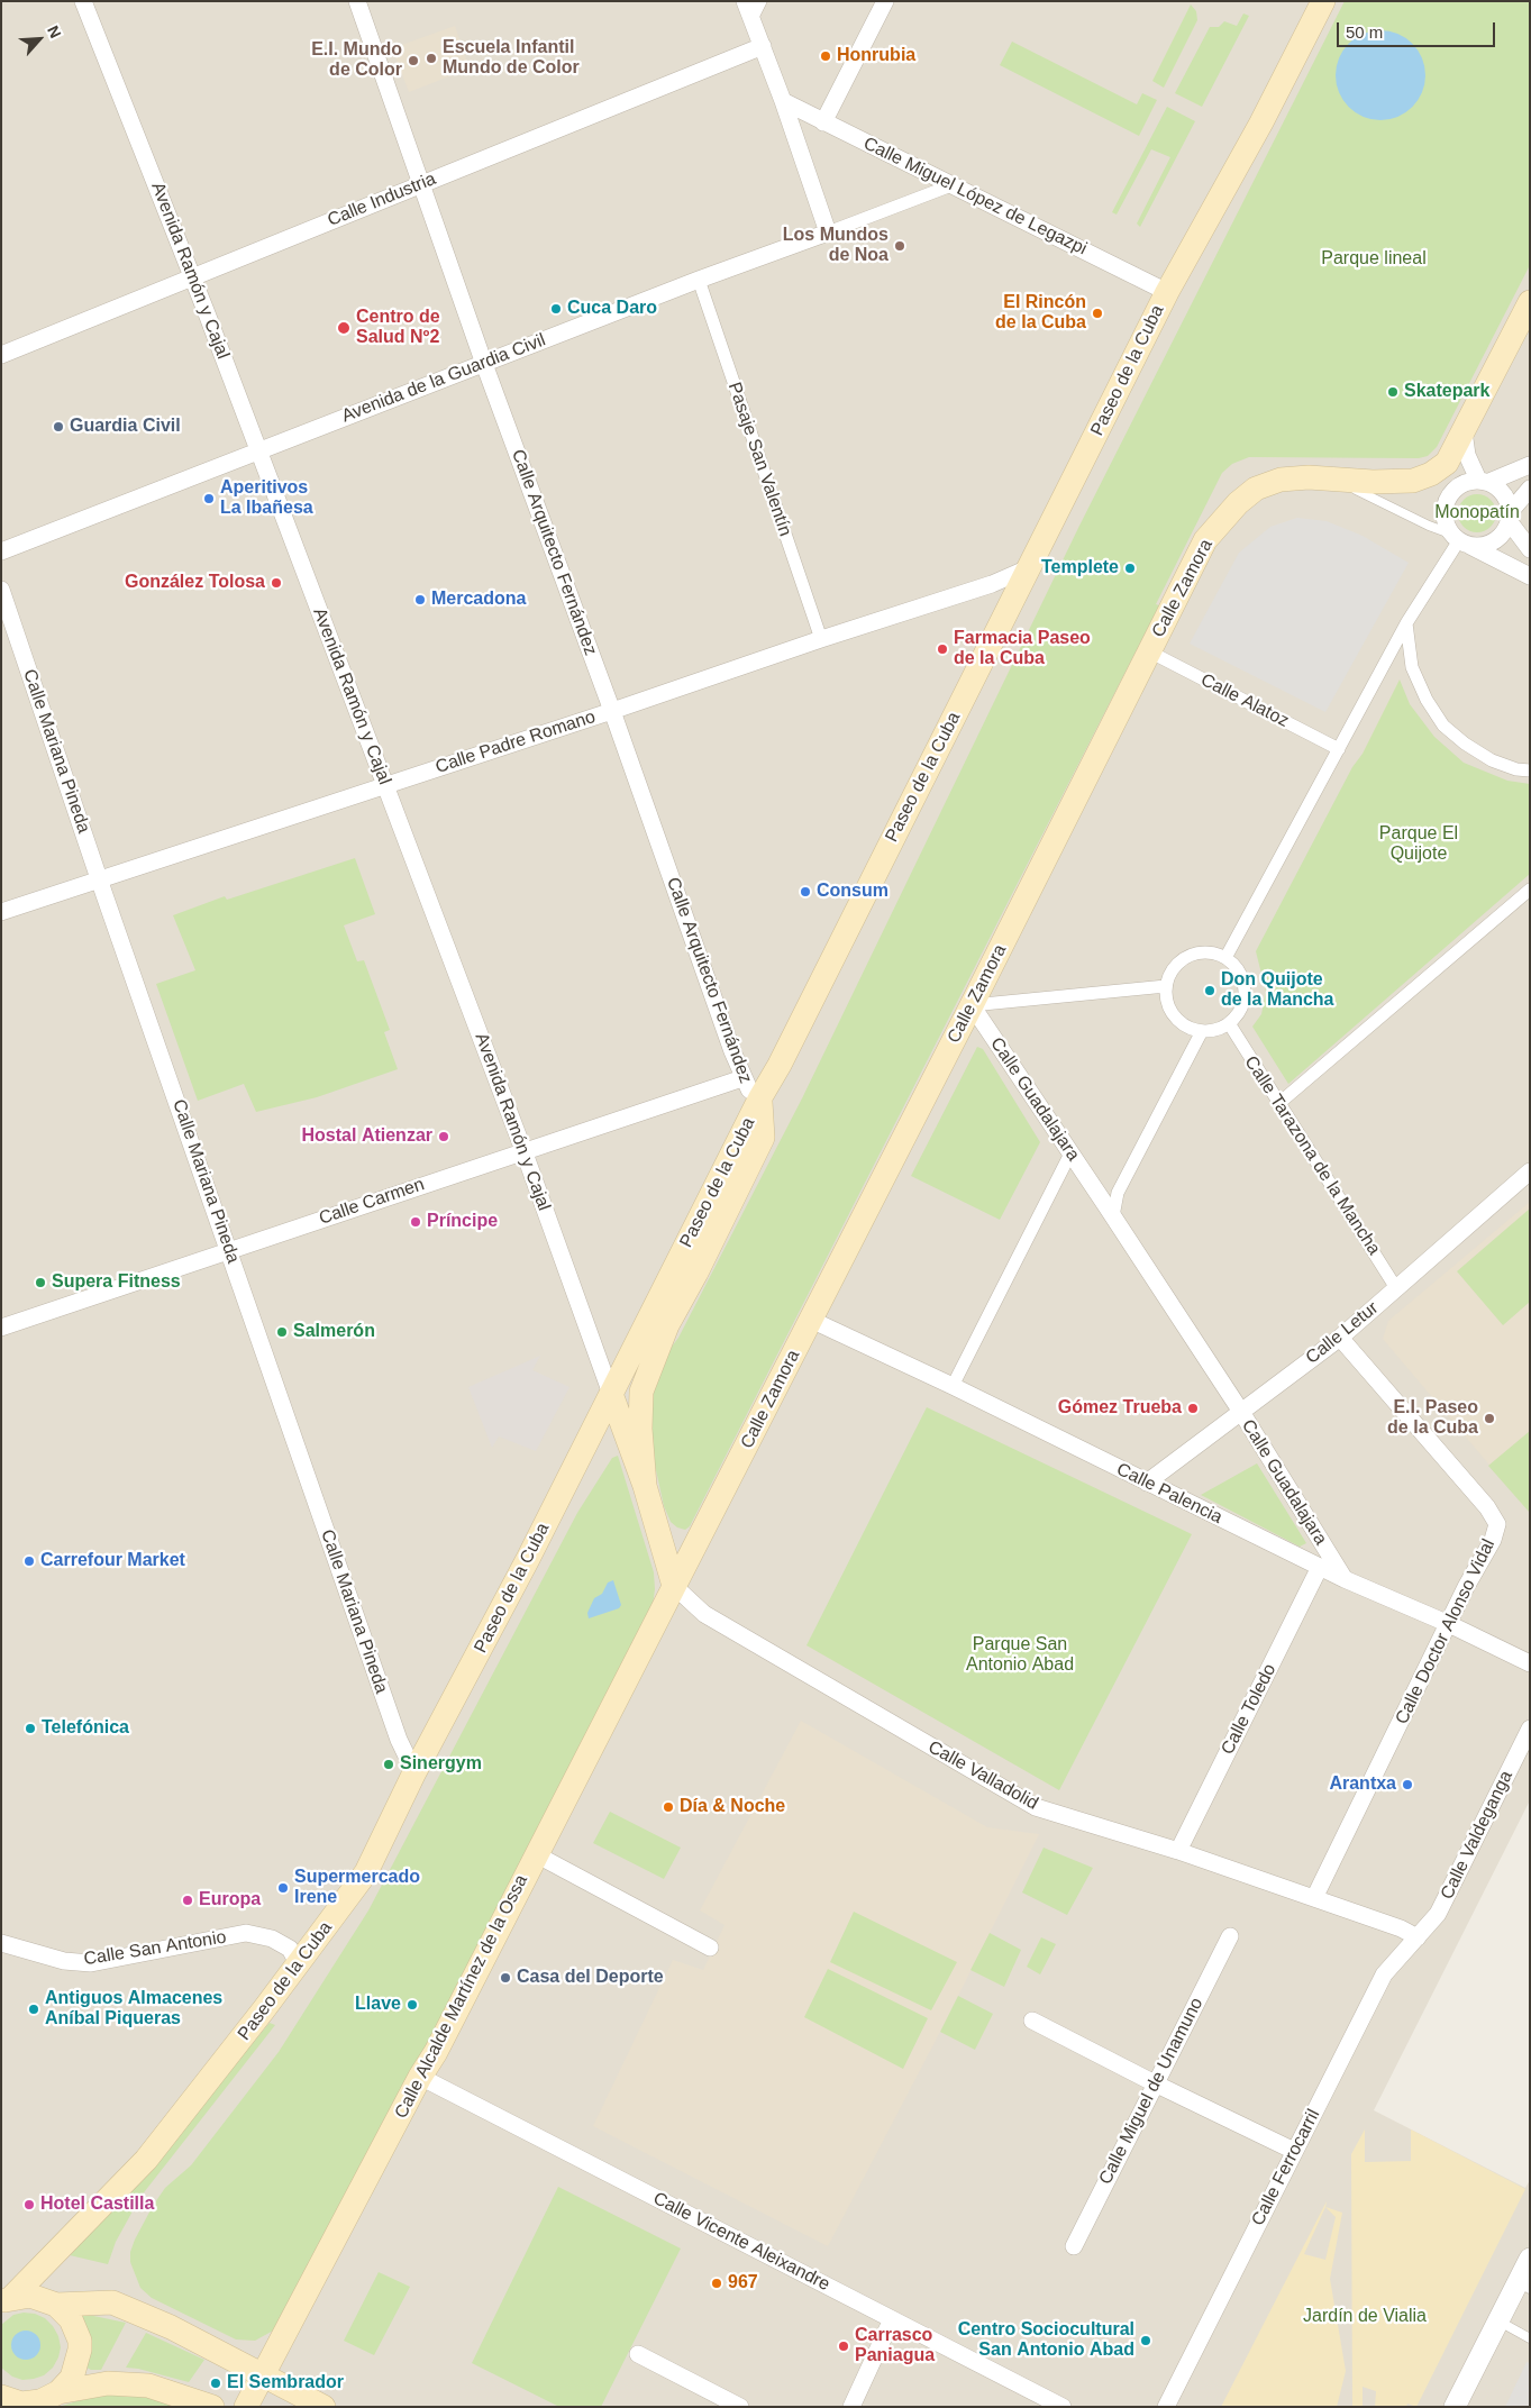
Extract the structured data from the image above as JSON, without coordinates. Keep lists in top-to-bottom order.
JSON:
{
  "streets": {
    "main road": ["Paseo de la Cuba", "Calle Zamora", "Calle Alcalde Martínez de la Ossa"],
    "street": [
      "Calle Miguel López de Legazpi",
      "Calle Industria",
      "Avenida Ramón y Cajal",
      "Avenida de la Guardia Civil",
      "Pasaje San Valentín",
      "Calle Arquitecto Fernández",
      "Calle Alatoz",
      "Calle Padre Romano",
      "Calle Mariana Pineda",
      "Calle Guadalajara",
      "Calle Tarazona de la Mancha",
      "Calle Carmen",
      "Calle Letur",
      "Calle Palencia",
      "Calle Doctor Alonso Vidal",
      "Calle Toledo",
      "Calle Valladolid",
      "Calle Valdeganga",
      "Calle San Antonio",
      "Calle Miguel de Unamuno",
      "Calle Ferrocarril",
      "Calle Vicente Aleixandre"
    ]
  },
  "crossings": [
    ["Calle Miguel López de Legazpi", "Paseo de la Cuba"],
    ["Calle Miguel López de Legazpi", "Avenida de la Guardia Civil"],
    ["Calle Industria", "Avenida Ramón y Cajal"],
    ["Calle Industria", "Calle Arquitecto Fernández"],
    ["Avenida Ramón y Cajal", "Paseo de la Cuba"],
    ["Avenida Ramón y Cajal", "Avenida de la Guardia Civil"],
    ["Avenida Ramón y Cajal", "Calle Padre Romano"],
    ["Avenida Ramón y Cajal", "Calle Carmen"],
    ["Paseo de la Cuba", "Calle Arquitecto Fernández"],
    ["Paseo de la Cuba", "Calle Padre Romano"],
    ["Paseo de la Cuba", "Calle Mariana Pineda"],
    ["Paseo de la Cuba", "Calle San Antonio"],
    ["Avenida de la Guardia Civil", "Pasaje San Valentín"],
    ["Avenida de la Guardia Civil", "Calle Arquitecto Fernández"],
    ["Pasaje San Valentín", "Calle Padre Romano"],
    ["Calle Arquitecto Fernández", "Calle Padre Romano"],
    ["Calle Arquitecto Fernández", "Calle Carmen"],
    ["Calle Zamora", "Calle Alatoz"],
    ["Calle Zamora", "Calle Guadalajara"],
    ["Calle Zamora", "Calle Palencia"],
    ["Calle Zamora", "Calle Valladolid"],
    ["Calle Zamora", "Calle Alcalde Martínez de la Ossa"],
    ["Calle Padre Romano", "Calle Mariana Pineda"],
    ["Calle Mariana Pineda", "Calle Carmen"],
    ["Calle Guadalajara", "Calle Letur"],
    ["Calle Guadalajara", "Calle Palencia"],
    ["Calle Tarazona de la Mancha", "Calle Letur"],
    ["Calle Letur", "Calle Palencia"],
    ["Calle Letur", "Calle Doctor Alonso Vidal"],
    ["Calle Palencia", "Calle Doctor Alonso Vidal"],
    ["Calle Palencia", "Calle Toledo"],
    ["Calle Doctor Alonso Vidal", "Calle Valladolid"],
    ["Calle Toledo", "Calle Valladolid"],
    ["Calle Valladolid", "Calle Valdeganga"],
    ["Calle Valladolid", "Calle Alcalde Martínez de la Ossa"],
    ["Calle Valladolid", "Calle Ferrocarril"],
    ["Calle Valdeganga", "Calle Ferrocarril"],
    ["Calle Alcalde Martínez de la Ossa", "Calle Vicente Aleixandre"]
  ],
  "parks": [
    "Parque lineal",
    "Monopatín",
    "Parque El Quijote",
    "Parque San Antonio Abad",
    "Jardín de Vialia"
  ],
  "places": [
    "Honrubia",
    "Escuela Infantil Mundo de Color",
    "E.I. Mundo de Color",
    "Los Mundos de Noa",
    "Cuca Daro",
    "El Rincón de la Cuba",
    "Centro de Salud Nº2",
    "Skatepark",
    "Guardia Civil",
    "Aperitivos La Ibañesa",
    "Templete",
    "González Tolosa",
    "Mercadona",
    "Farmacia Paseo de la Cuba",
    "Consum",
    "Don Quijote de la Mancha",
    "Hostal Atienzar",
    "Príncipe",
    "Supera Fitness",
    "Salmerón",
    "Gómez Trueba",
    "E.I. Paseo de la Cuba",
    "Carrefour Market",
    "Telefónica",
    "Sinergym",
    "Arantxa",
    "Día & Noche",
    "Supermercado Irene",
    "Europa",
    "Casa del Deporte",
    "Llave",
    "Antiguos Almacenes Aníbal Piqueras",
    "Hotel Castilla",
    "967",
    "Centro Sociocultural San Antonio Abad",
    "Carrasco Paniagua",
    "El Sembrador"
  ],
  "scale_bar": "50 m",
  "north": "top right"
}
